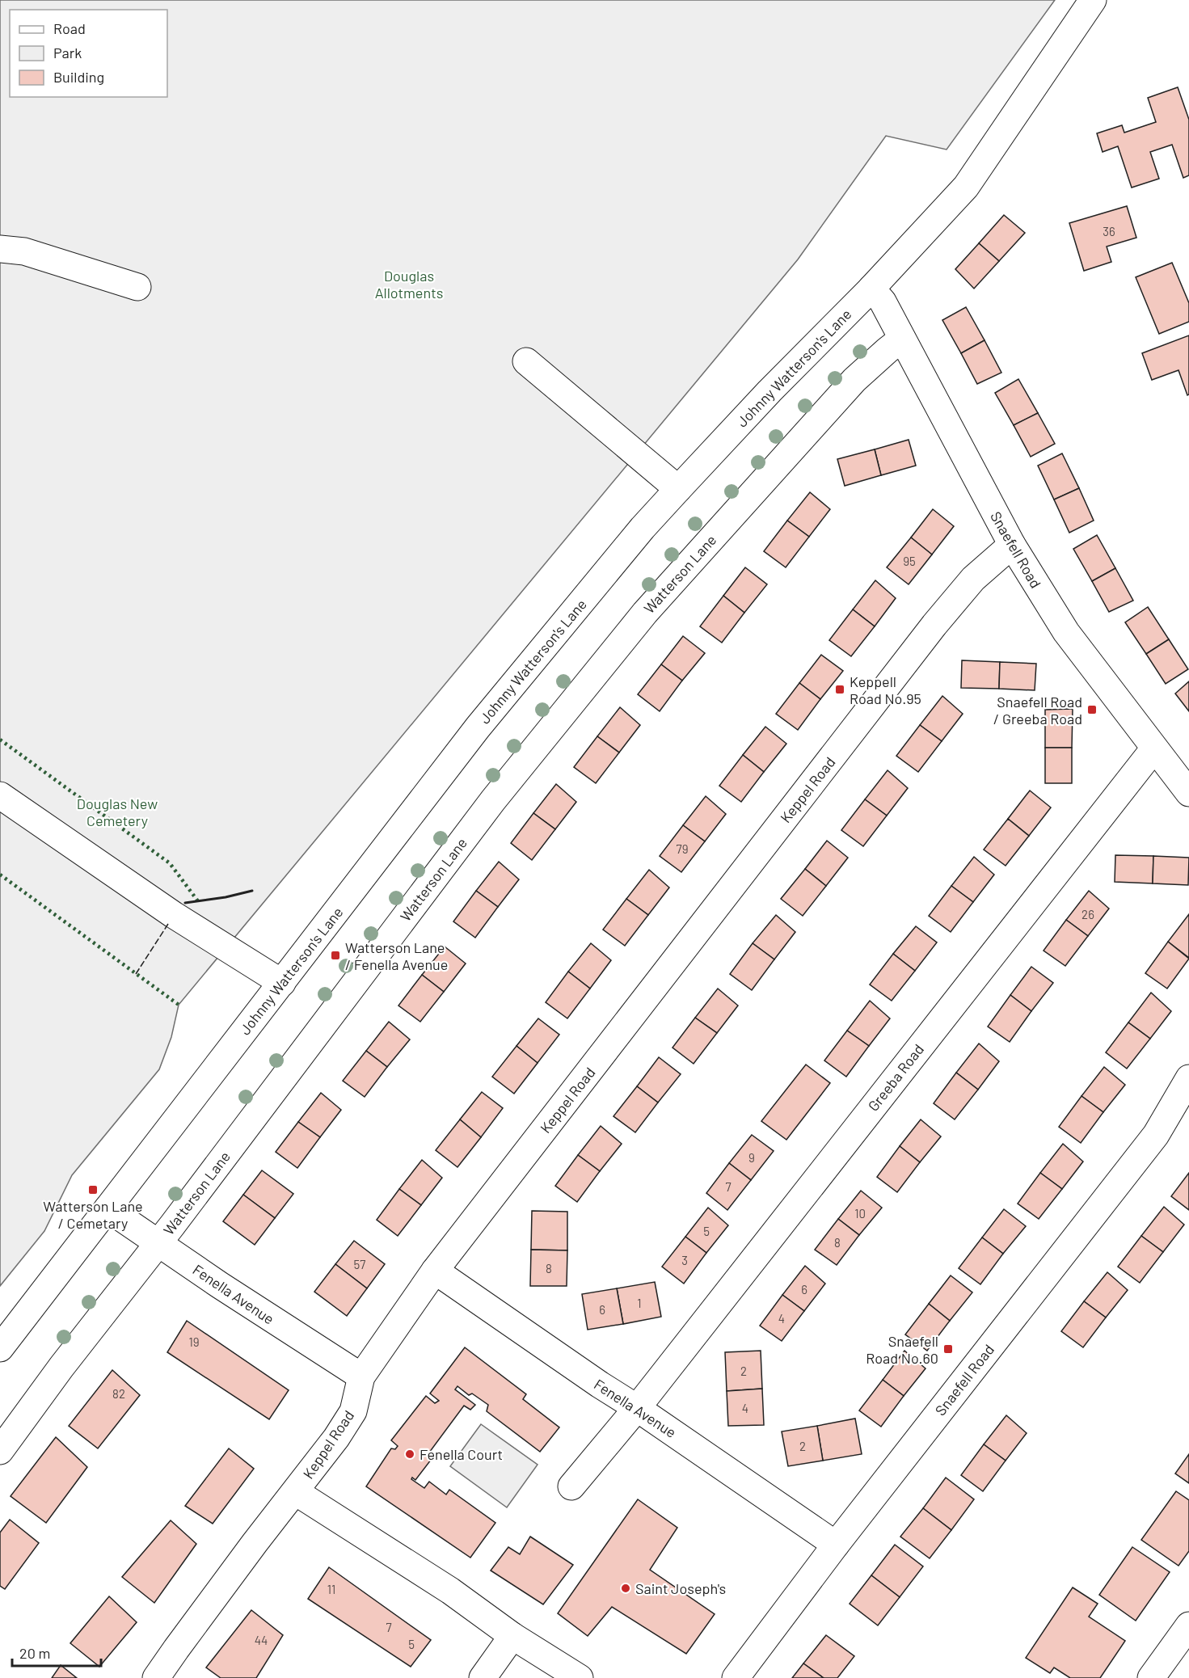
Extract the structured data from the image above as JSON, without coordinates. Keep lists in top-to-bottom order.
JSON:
{
  "streets": {
    "main road": [
      "Johnny Watterson's Lane",
      "Snaefell Road",
      "Watterson Lane",
      "Keppel Road",
      "Greeba Road",
      "Fenella Avenue"
    ]
  },
  "crossings": [
    ["Johnny Watterson's Lane", "Snaefell Road"],
    ["Johnny Watterson's Lane", "Fenella Avenue"],
    ["Snaefell Road", "Watterson Lane"],
    ["Snaefell Road", "Keppel Road"],
    ["Snaefell Road", "Greeba Road"],
    ["Snaefell Road", "Fenella Avenue"],
    ["Watterson Lane", "Fenella Avenue"],
    ["Keppel Road", "Fenella Avenue"],
    ["Greeba Road", "Fenella Avenue"]
  ],
  "parks": ["Douglas Allotments", "Douglas New Cemetery"],
  "places": {
    "transit": [
      "Keppell Road No.95",
      "Snaefell Road / Greeba Road",
      "Watterson Lane / Fenella Avenue",
      "Watterson Lane / Cemetary",
      "Snaefell Road No.60"
    ],
    "other": ["Fenella Court", "Saint Joseph's"]
  },
  "house_numbers": [
    "36",
    "95",
    "79",
    "26",
    "9",
    "7",
    "10",
    "5",
    "8",
    "3",
    "57",
    "8",
    "6",
    "1",
    "6",
    "4",
    "19",
    "2",
    "82",
    "4",
    "2",
    "11",
    "7",
    "44",
    "5"
  ],
  "legend": ["Road", "Park", "Building"],
  "scale_bar": "20 m"
}
